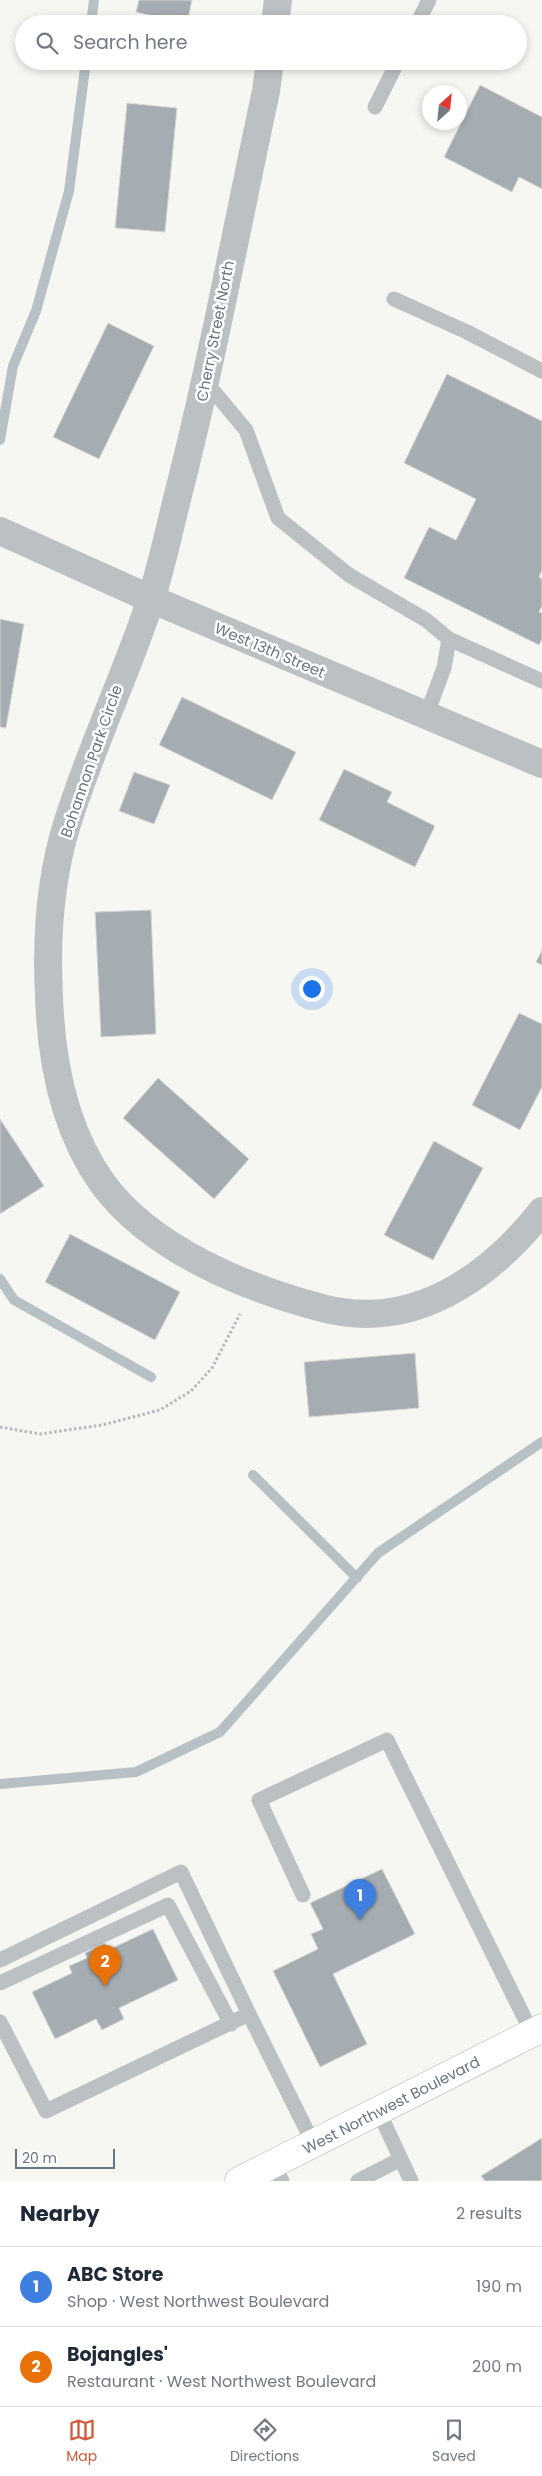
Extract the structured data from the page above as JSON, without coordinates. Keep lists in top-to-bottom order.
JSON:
{
  "streets": {
    "main road": ["West Northwest Boulevard"],
    "street": ["Cherry Street North", "West 13th Street", "Bohannon Park Circle"]
  },
  "crossings": [
    ["Cherry Street North", "West 13th Street"],
    ["Cherry Street North", "Bohannon Park Circle"],
    ["West 13th Street", "Bohannon Park Circle"]
  ],
  "scale_bar": "20 m",
  "north": "top right",
  "page": {
    "search": "Search here",
    "pins": ["1", "2"],
    "scale": "20 m",
    "heading": ["Nearby", "2 results"],
    "list": [
      {
        "mark": "1",
        "name": "ABC Store",
        "note": "Shop · West Northwest Boulevard",
        "value": "190 m"
      },
      {
        "mark": "2",
        "name": "Bojangles'",
        "note": "Restaurant · West Northwest Boulevard",
        "value": "200 m"
      }
    ],
    "nav": ["Map", "Directions", "Saved"]
  }
}
